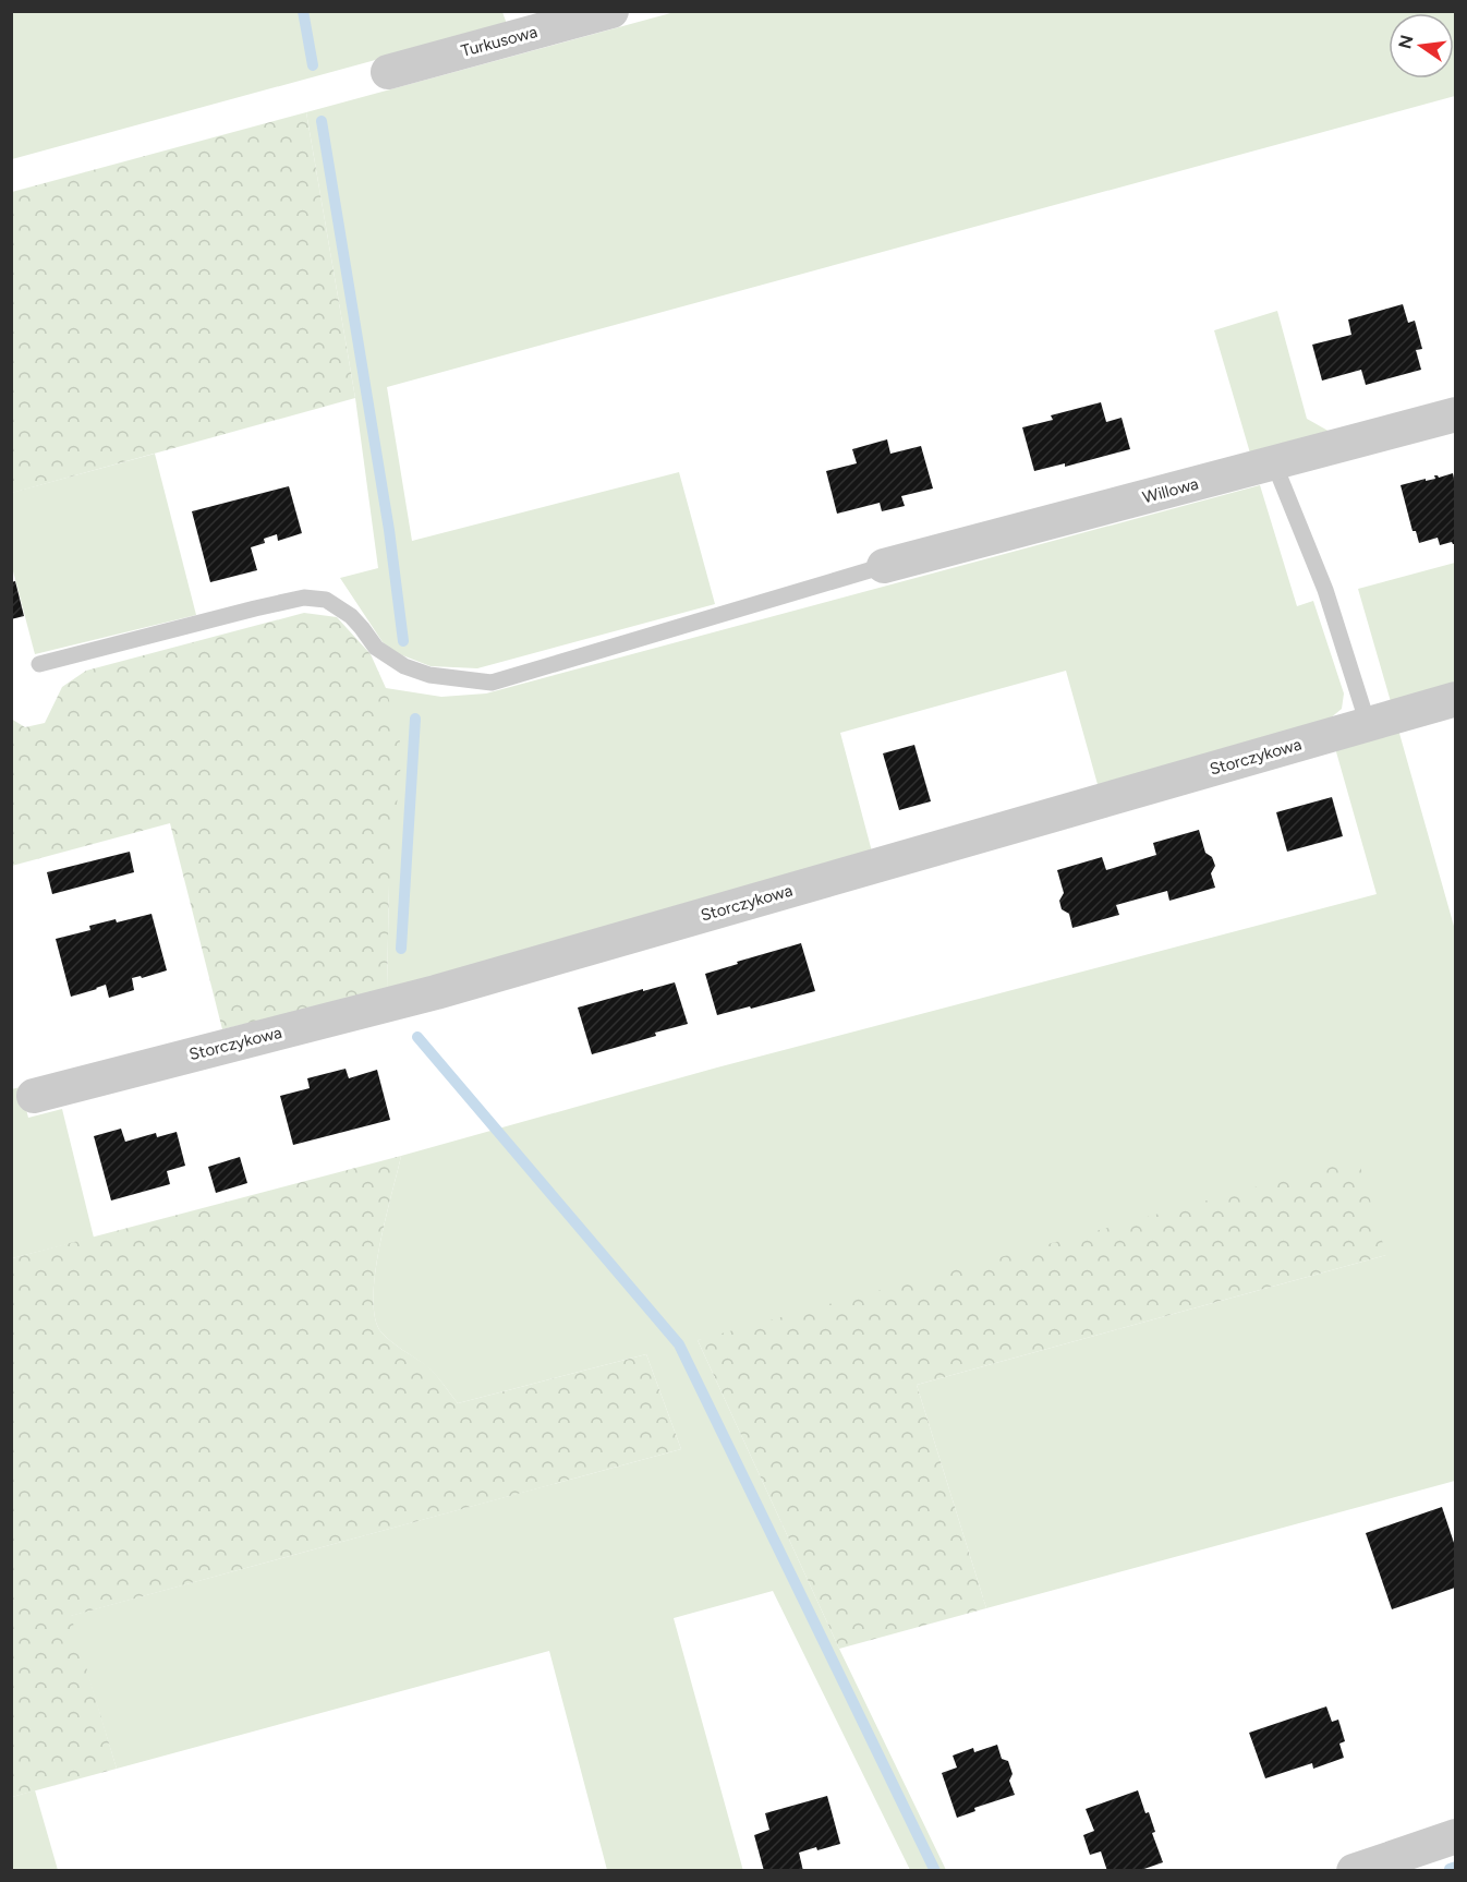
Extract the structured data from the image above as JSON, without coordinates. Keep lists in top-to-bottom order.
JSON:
{
  "streets": {
    "street": ["Turkusowa", "Willowa", "Storczykowa"]
  },
  "north": "left"
}
